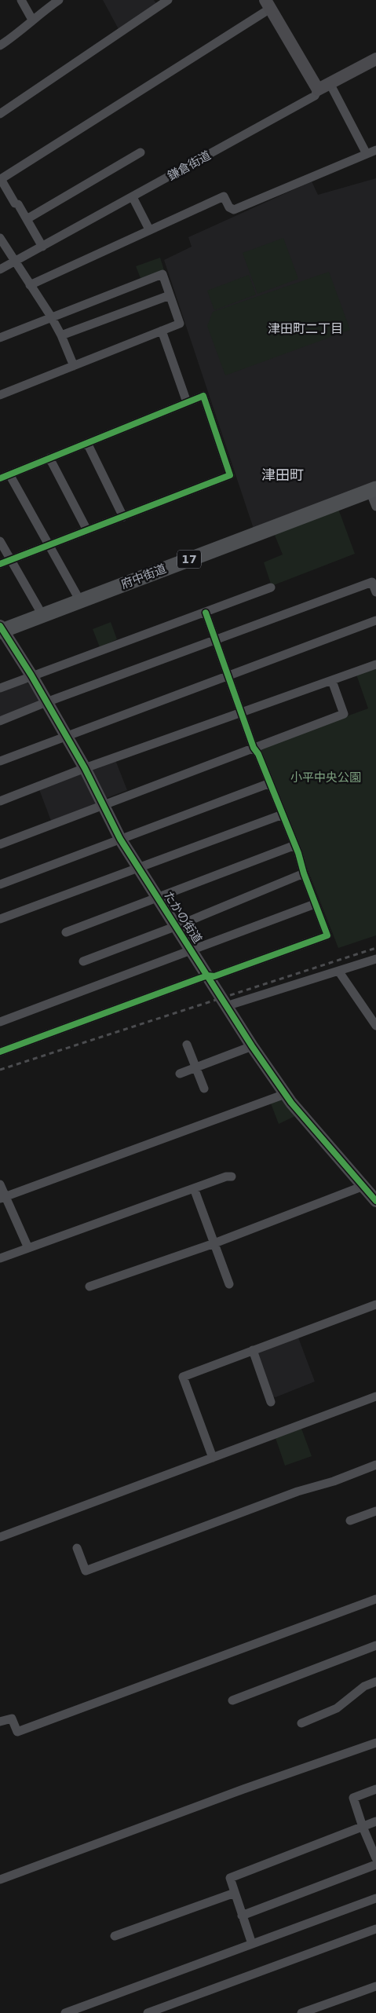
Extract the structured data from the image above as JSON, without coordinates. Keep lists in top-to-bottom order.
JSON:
{
  "streets": {
    "main road": ["17", "府中街道"],
    "street": ["鎌倉街道", "たかの街道"]
  },
  "crossings": [
    ["府中街道", "たかの街道"]
  ],
  "districts": ["津田町二丁目", "津田町"],
  "parks": ["小平中央公園"]
}
